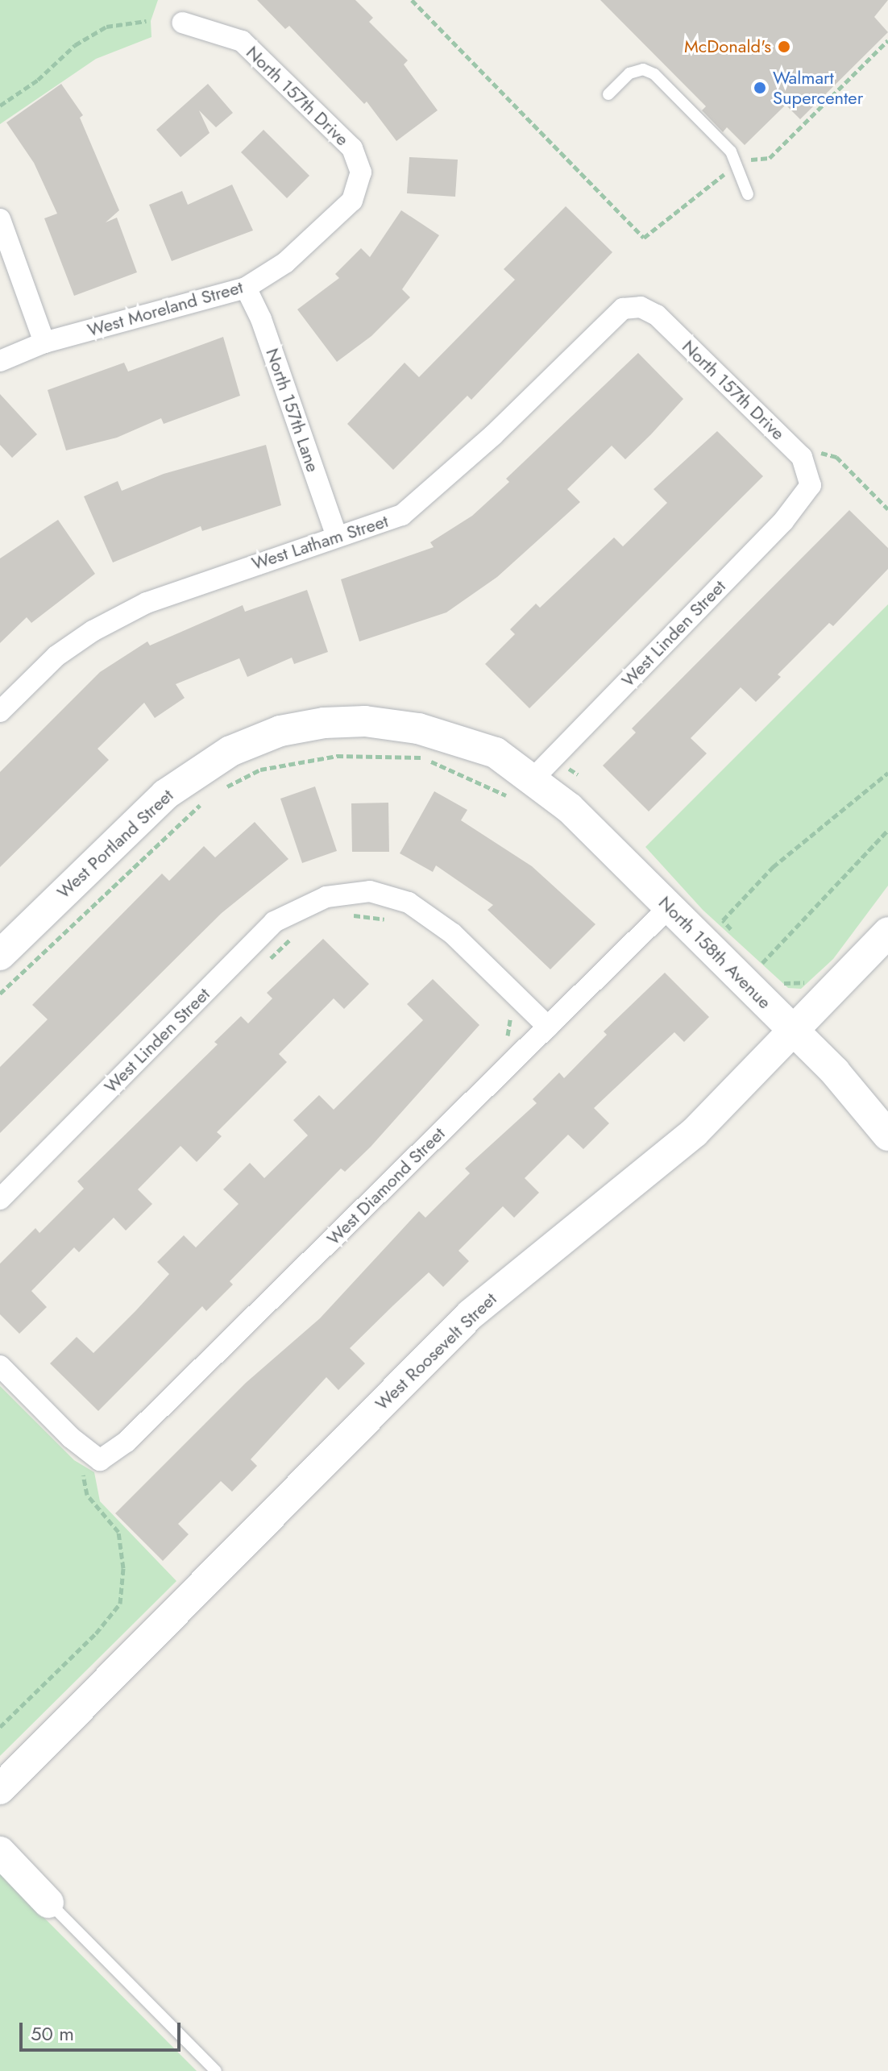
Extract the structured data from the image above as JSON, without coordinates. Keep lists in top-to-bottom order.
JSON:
{
  "streets": {
    "street": [
      "North 157th Drive",
      "West Moreland Street",
      "North 157th Lane",
      "West Latham Street",
      "West Linden Street",
      "West Portland Street",
      "North 158th Avenue",
      "West Diamond Street",
      "West Roosevelt Street"
    ]
  },
  "crossings": [
    ["North 157th Drive", "West Moreland Street"],
    ["North 157th Drive", "West Latham Street"],
    ["North 157th Drive", "West Linden Street"],
    ["West Moreland Street", "North 157th Lane"],
    ["North 157th Lane", "West Latham Street"],
    ["West Linden Street", "West Portland Street"],
    ["West Linden Street", "North 158th Avenue"],
    ["West Linden Street", "West Diamond Street"],
    ["West Portland Street", "North 158th Avenue"],
    ["North 158th Avenue", "West Diamond Street"],
    ["North 158th Avenue", "West Roosevelt Street"]
  ],
  "places": ["McDonald's", "Walmart Supercenter"],
  "scale_bar": "50 m"
}
